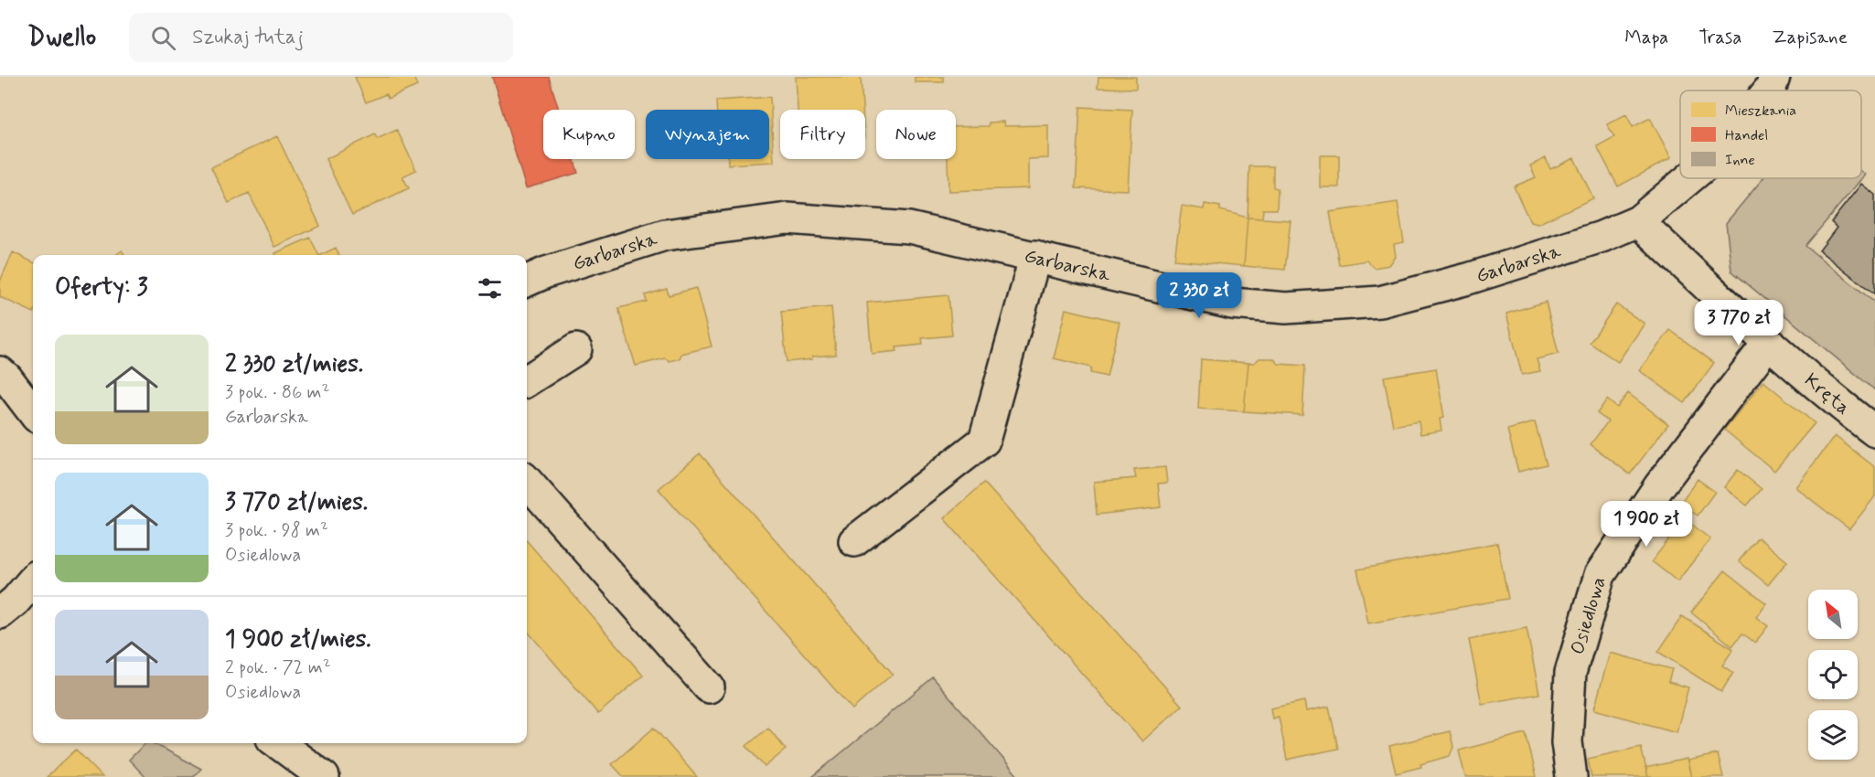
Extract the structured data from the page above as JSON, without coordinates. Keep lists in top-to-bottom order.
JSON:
{
  "streets": {
    "street": ["Garbarska", "Kręta", "Osiedlowa"]
  },
  "crossings": [
    ["Garbarska", "Kręta"],
    ["Kręta", "Osiedlowa"]
  ],
  "legend": ["Mieszkania", "Handel", "Inne"],
  "north": "top left",
  "page": {
    "header": "Dwello",
    "search": "Szukaj tutaj",
    "nav": ["Mapa", "Trasa", "Zapisane"],
    "chip": [
      "Kupno",
      "Wynajem",
      "Filtry",
      "Nowe"
    ],
    "heading": "Oferty: 3",
    "price": ["2 330 zł", "3 770 zł", "1 900 zł"],
    "list": [
      {
        "name": "2 330 zł/mies.",
        "note": "3 pok. · 86 m² · Garbarska"
      },
      {
        "name": "3 770 zł/mies.",
        "note": "3 pok. · 98 m² · Osiedlowa"
      },
      {
        "name": "1 900 zł/mies.",
        "note": "2 pok. · 72 m² · Osiedlowa"
      }
    ]
  }
}
